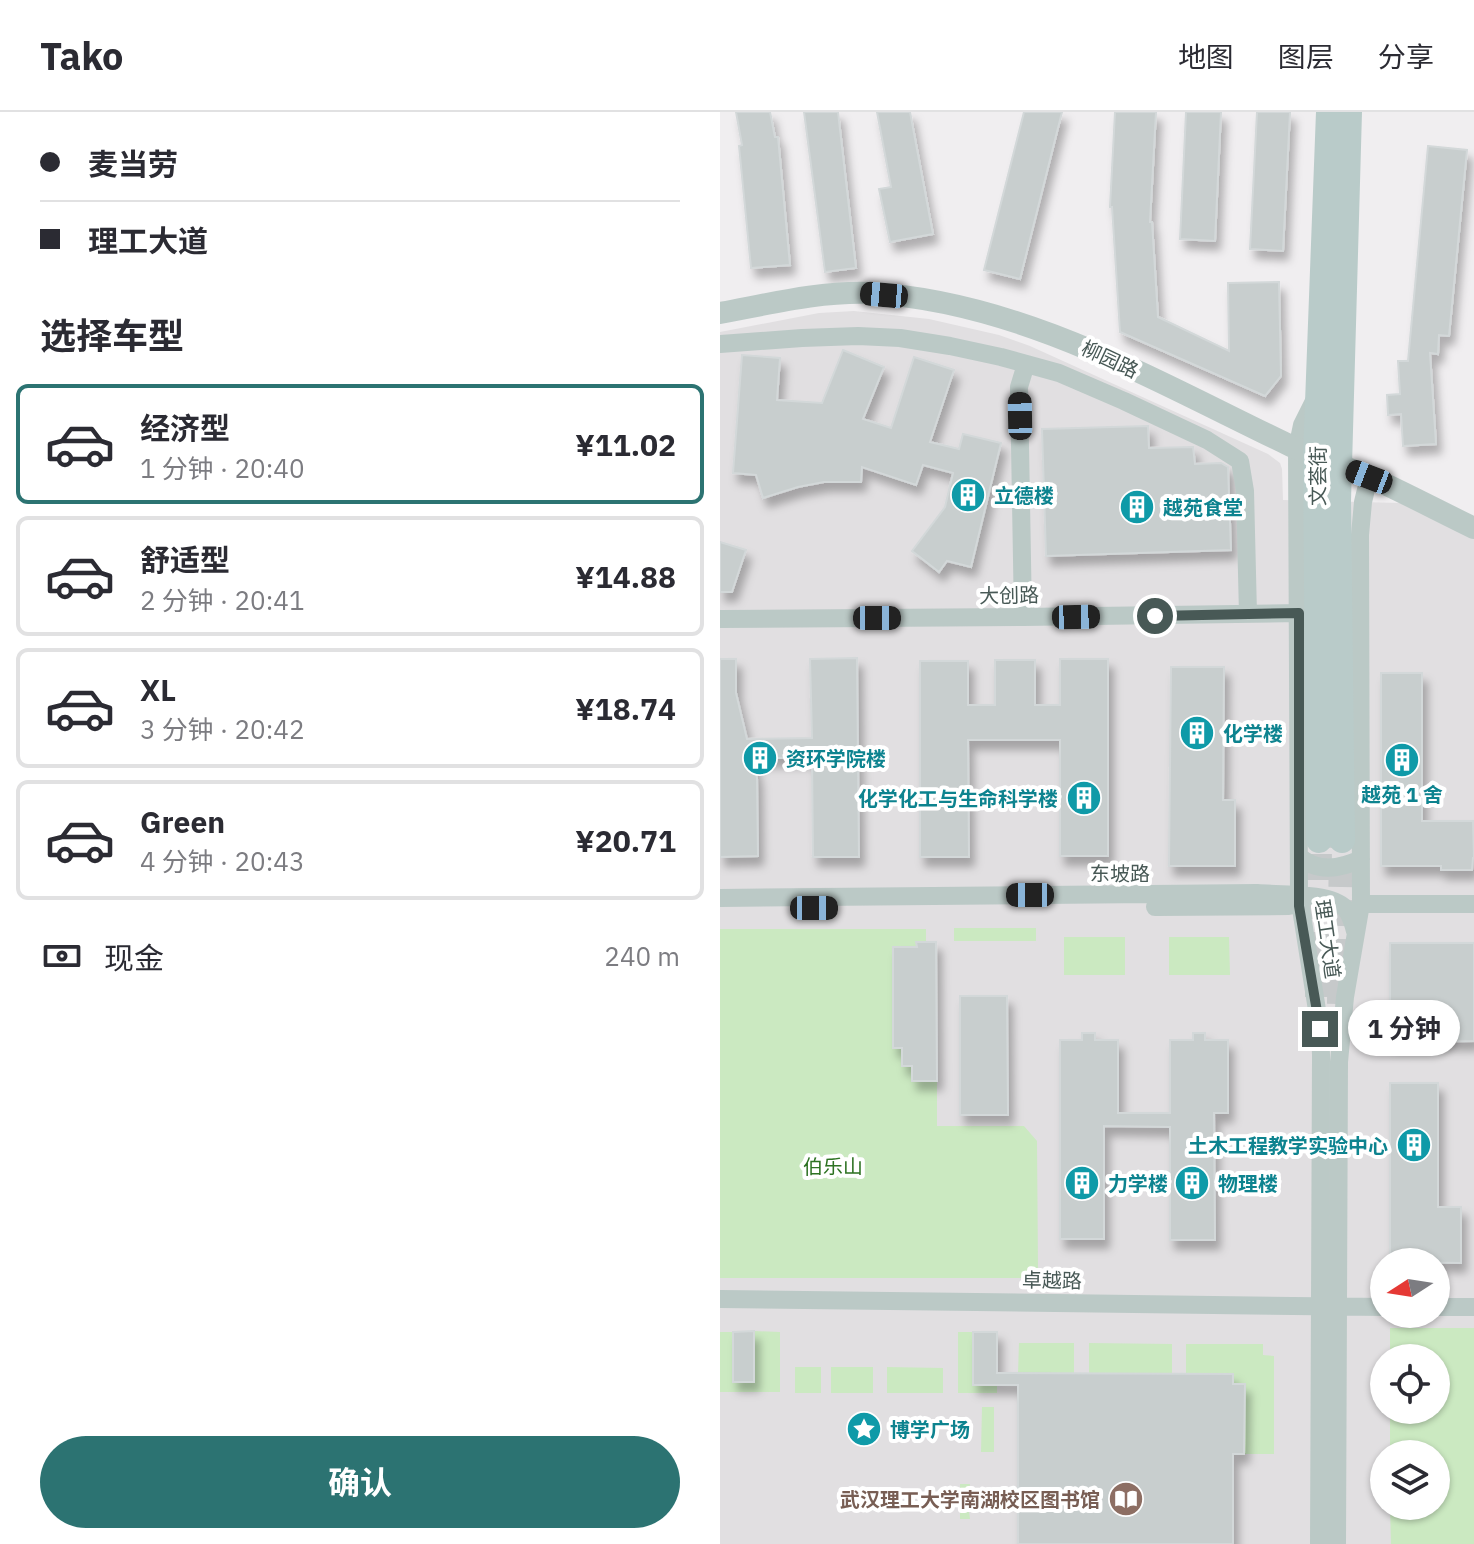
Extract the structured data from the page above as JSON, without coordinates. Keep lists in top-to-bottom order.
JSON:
{
  "streets": {
    "main road": ["文荟街"],
    "street": [
      "柳园路",
      "大创路",
      "东坡路",
      "理工大道",
      "卓越路"
    ]
  },
  "crossings": [
    ["柳园路", "文荟街"],
    ["柳园路", "理工大道"],
    ["文荟街", "理工大道"],
    ["大创路", "理工大道"],
    ["东坡路", "理工大道"],
    ["理工大道", "卓越路"]
  ],
  "parks": ["伯乐山"],
  "places": {
    "building": [
      "立德楼",
      "越苑食堂",
      "化学楼",
      "资环学院楼",
      "越苑 1 舍",
      "化学化工与生命科学楼",
      "土木工程教学实验中心",
      "力学楼",
      "物理楼"
    ],
    "place": ["博学广场"],
    "library": ["武汉理工大学南湖校区图书馆"]
  },
  "north": "left",
  "page": {
    "header": "Tako",
    "nav": ["地图", "图层", "分享"],
    "banner": ["麦当劳", "理工大道"],
    "heading": "选择车型",
    "list": [
      {
        "name": "经济型",
        "note": "1 分钟 · 20:40",
        "value": "¥11.02"
      },
      {
        "name": "舒适型",
        "note": "2 分钟 · 20:41",
        "value": "¥14.88"
      },
      {
        "name": "XL",
        "note": "3 分钟 · 20:42",
        "value": "¥18.74"
      },
      {
        "name": "Green",
        "note": "4 分钟 · 20:43",
        "value": "¥20.71"
      }
    ],
    "pay": ["现金", "240 m"],
    "bubble": "1 分钟",
    "buttons": "确认"
  }
}
